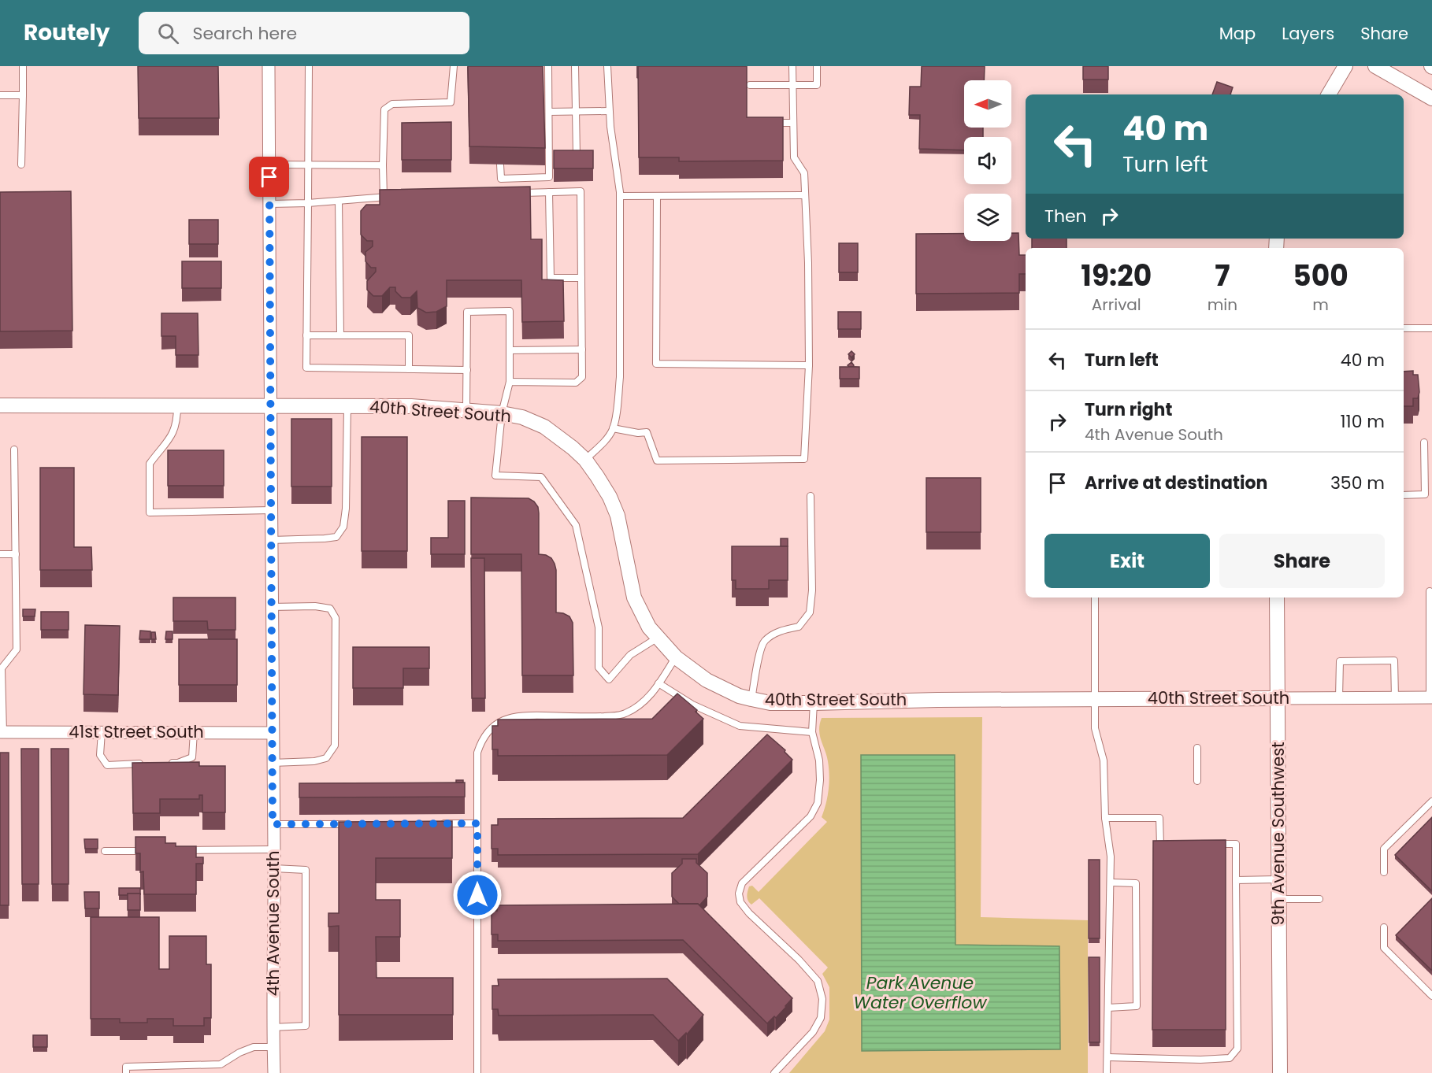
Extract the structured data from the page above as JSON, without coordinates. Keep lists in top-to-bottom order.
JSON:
{
  "streets": {
    "street": [
      "40th Street South",
      "41st Street South",
      "9th Avenue Southwest",
      "4th Avenue South"
    ]
  },
  "crossings": [
    ["40th Street South", "9th Avenue Southwest"],
    ["40th Street South", "4th Avenue South"],
    ["41st Street South", "4th Avenue South"]
  ],
  "water": ["Park Avenue Water Overflow"],
  "north": "left",
  "page": {
    "header": "Routely",
    "search": "Search here",
    "nav": ["Map", "Layers", "Share"],
    "turn": ["40 m", "Turn left"],
    "then": "Then",
    "eta": [
      "19:20",
      "Arrival",
      "7",
      "min",
      "500",
      "m"
    ],
    "list": [
      {
        "name": "Turn left",
        "value": "40 m"
      },
      {
        "name": "Turn right",
        "note": "4th Avenue South",
        "value": "110 m"
      },
      {
        "name": "Arrive at destination",
        "value": "350 m"
      }
    ],
    "buttons": ["Exit", "Share"]
  }
}
